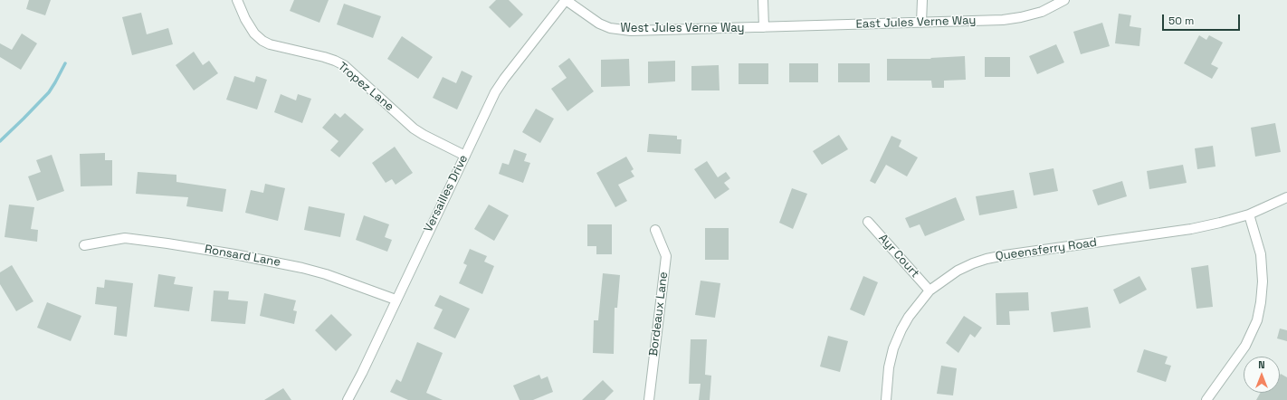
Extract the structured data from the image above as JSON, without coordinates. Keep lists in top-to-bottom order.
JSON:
{
  "streets": {
    "street": [
      "East Jules Verne Way",
      "West Jules Verne Way",
      "Tropez Lane",
      "Versailles Drive",
      "Queensferry Road",
      "Ronsard Lane",
      "Ayr Court",
      "Bordeaux Lane"
    ]
  },
  "crossings": [
    ["East Jules Verne Way", "West Jules Verne Way"],
    ["West Jules Verne Way", "Versailles Drive"],
    ["Tropez Lane", "Versailles Drive"],
    ["Versailles Drive", "Ronsard Lane"],
    ["Queensferry Road", "Ayr Court"]
  ],
  "scale_bar": "50 m",
  "north": "top"
}
